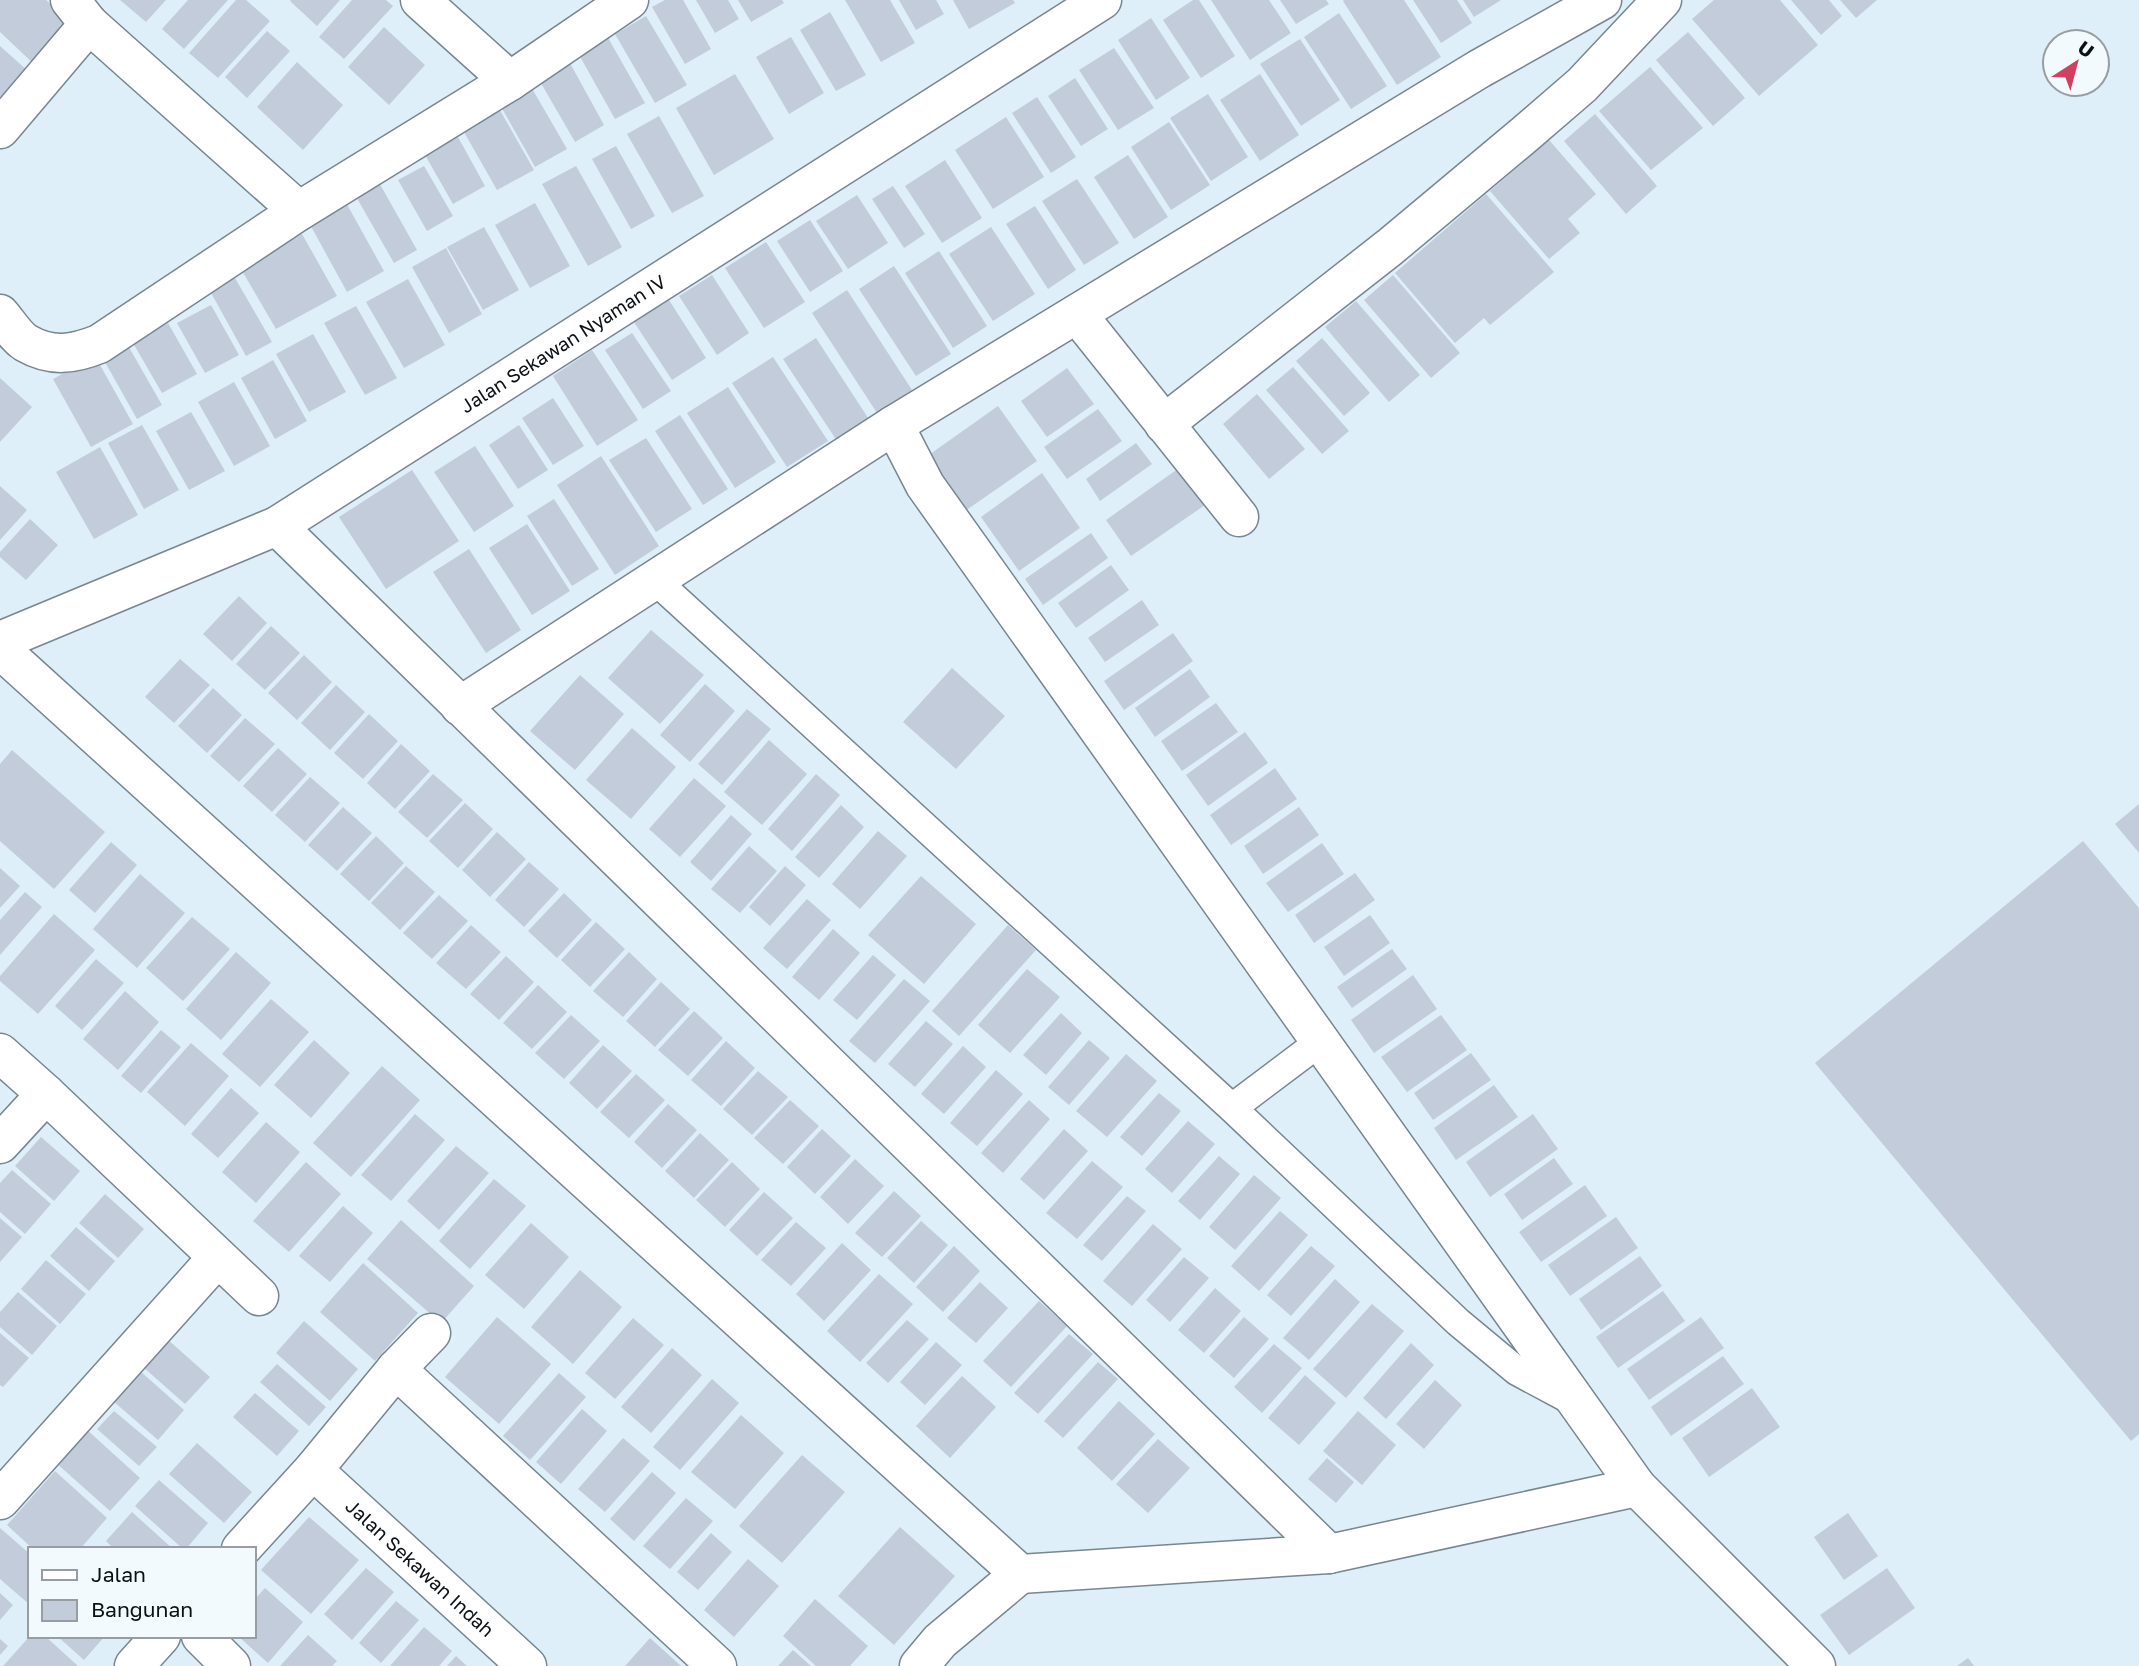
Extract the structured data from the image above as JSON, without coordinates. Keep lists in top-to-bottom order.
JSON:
{
  "streets": {
    "street": ["Jalan Sekawan Nyaman IV", "Jalan Sekawan Indah"]
  },
  "legend": ["Jalan", "Bangunan"],
  "north": "top right"
}
